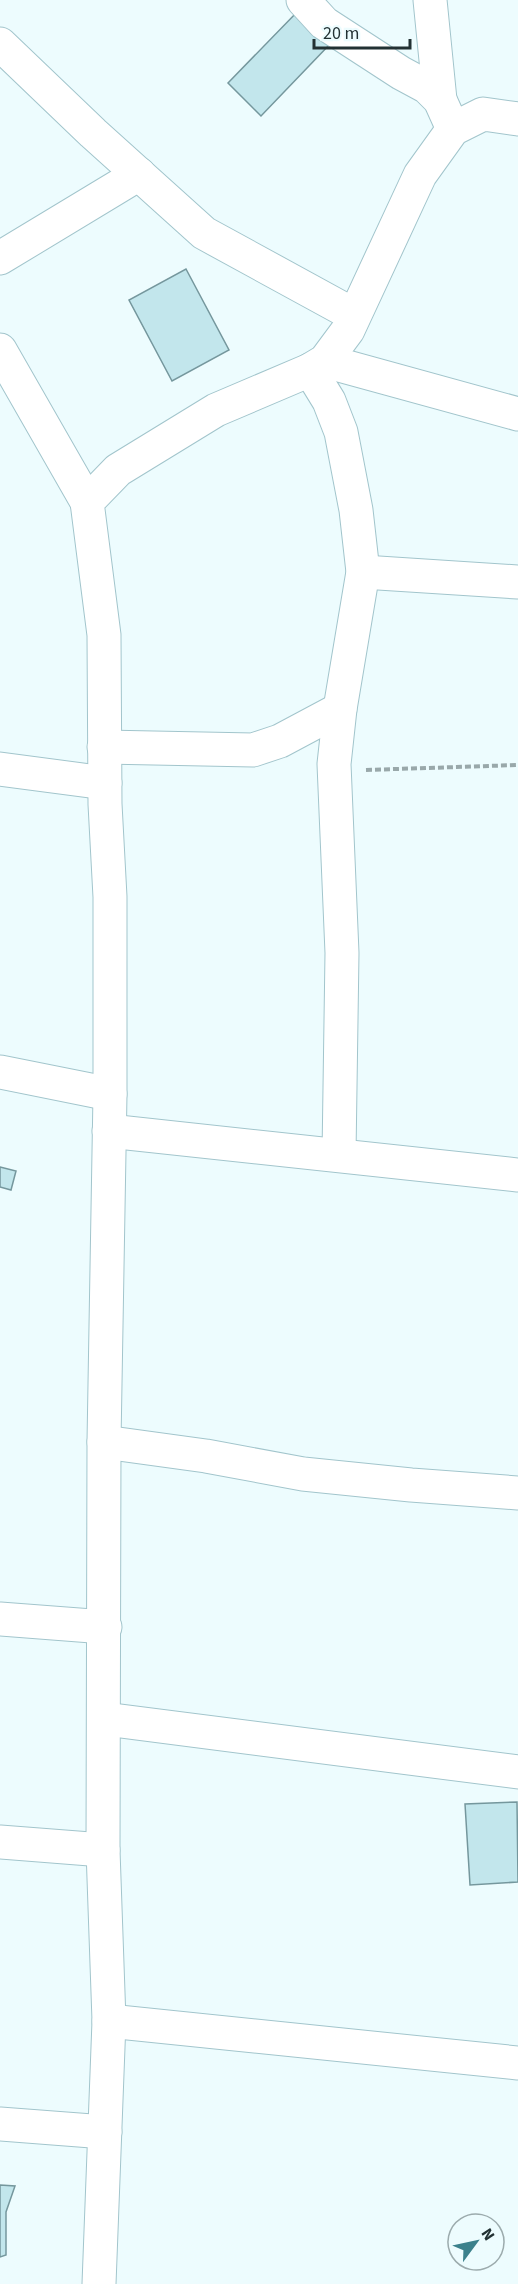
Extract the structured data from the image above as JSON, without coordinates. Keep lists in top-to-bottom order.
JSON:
{
  "scale_bar": "20 m",
  "north": "top right"
}
